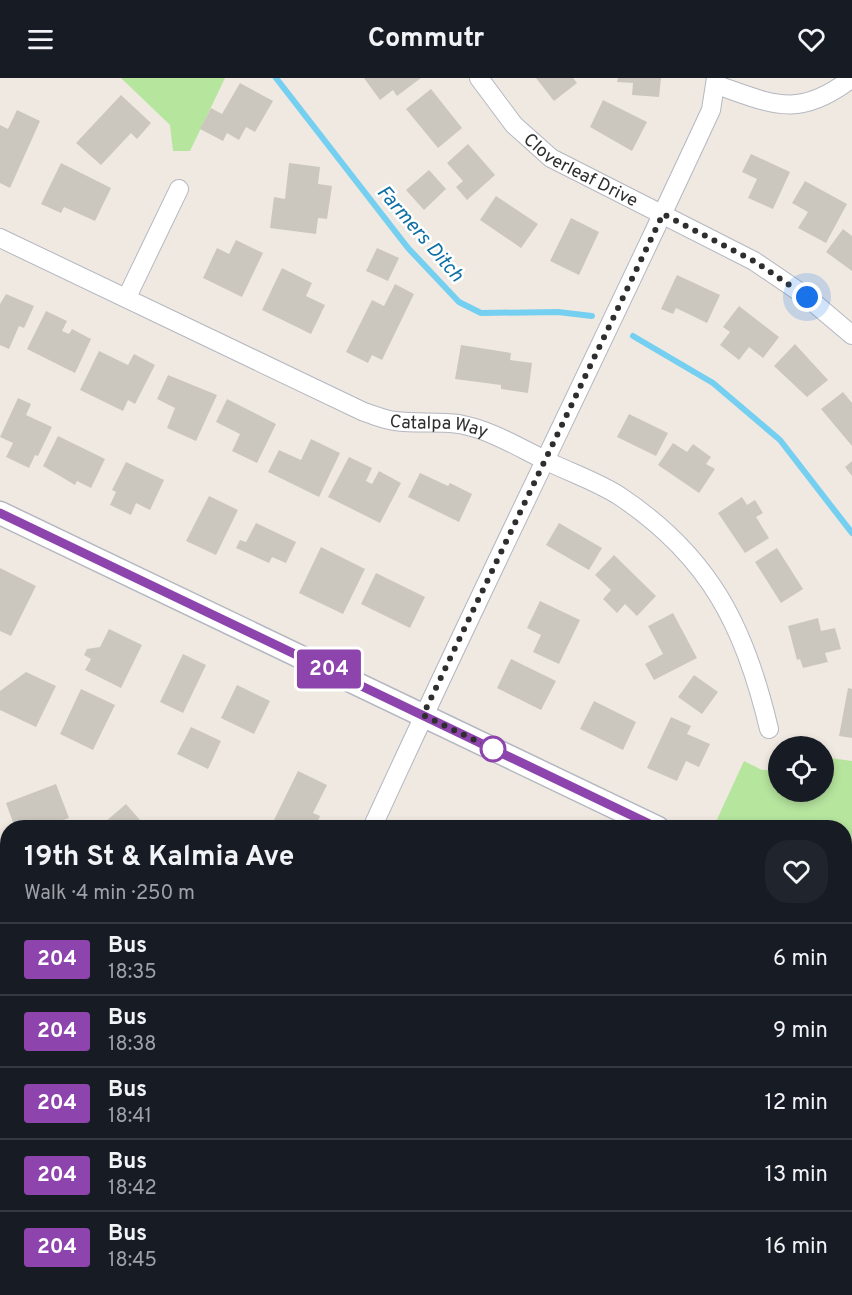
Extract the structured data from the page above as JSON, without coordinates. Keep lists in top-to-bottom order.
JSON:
{
  "streets": {
    "street": ["Cloverleaf Drive", "Catalpa Way"]
  },
  "water": ["Farmers Ditch"],
  "lines": ["bus line 204"],
  "page": {
    "header": "Commutr",
    "on_map": "204",
    "heading": ["19th St & Kalmia Ave", "Walk · 4 min · 250 m"],
    "list": [
      {
        "mark": "204",
        "name": "Bus",
        "note": "18:35",
        "value": "6 min"
      },
      {
        "mark": "204",
        "name": "Bus",
        "note": "18:38",
        "value": "9 min"
      },
      {
        "mark": "204",
        "name": "Bus",
        "note": "18:41",
        "value": "12 min"
      },
      {
        "mark": "204",
        "name": "Bus",
        "note": "18:42",
        "value": "13 min"
      },
      {
        "mark": "204",
        "name": "Bus",
        "note": "18:45",
        "value": "16 min"
      }
    ]
  }
}
